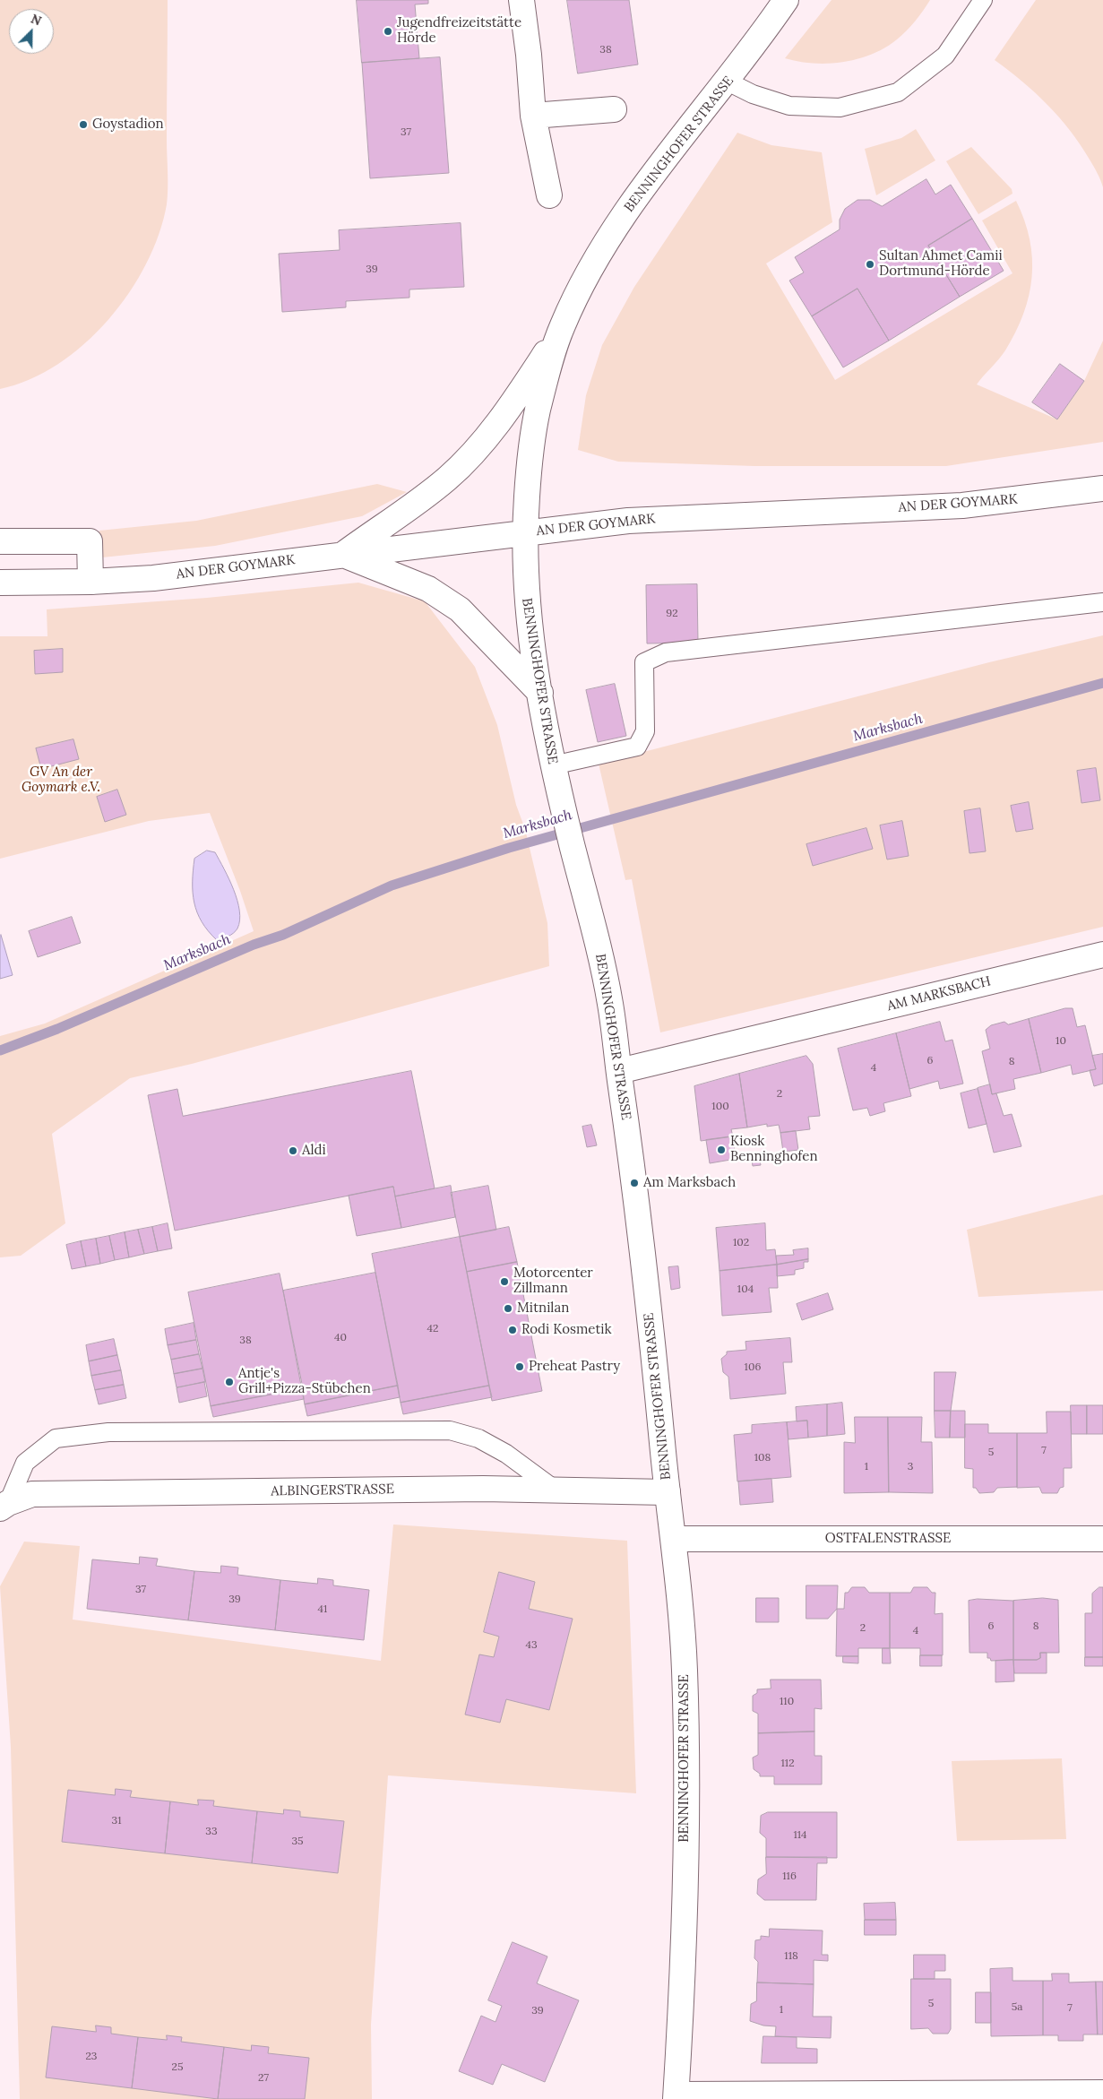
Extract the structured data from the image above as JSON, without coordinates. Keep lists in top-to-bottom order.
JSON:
{
  "streets": {
    "main road": [
      "BENNINGHOFER STRASSE",
      "AN DER GOYMARK",
      "AM MARKSBACH",
      "ALBINGERSTRASSE",
      "OSTFALENSTRASSE"
    ]
  },
  "crossings": [
    ["BENNINGHOFER STRASSE", "AN DER GOYMARK"],
    ["BENNINGHOFER STRASSE", "AM MARKSBACH"],
    ["BENNINGHOFER STRASSE", "ALBINGERSTRASSE"],
    ["BENNINGHOFER STRASSE", "OSTFALENSTRASSE"]
  ],
  "water": ["Marksbach"],
  "parks": ["GV An der Goymark e.V."],
  "places": [
    "Jugendfreizeitstätte Hörde",
    "Goystadion",
    "Sultan Ahmet Camii Dortmund-Hörde",
    "Kiosk Benninghofen",
    "Aldi",
    "Am Marksbach",
    "Motorcenter Zillmann",
    "Mitnilan",
    "Rodi Kosmetik",
    "Preheat Pastry",
    "Antje's Grill+Pizza-Stübchen"
  ],
  "house_numbers": [
    "38",
    "37",
    "39",
    "92",
    "10",
    "6",
    "8",
    "4",
    "2",
    "100",
    "102",
    "104",
    "42",
    "40",
    "38",
    "106",
    "7",
    "5",
    "108",
    "1",
    "3",
    "37",
    "39",
    "41",
    "6",
    "8",
    "2",
    "4",
    "43",
    "110",
    "112",
    "31",
    "33",
    "114",
    "35",
    "116",
    "118",
    "5",
    "5a",
    "7",
    "1",
    "39",
    "23",
    "25",
    "27"
  ],
  "north": "top right"
}
